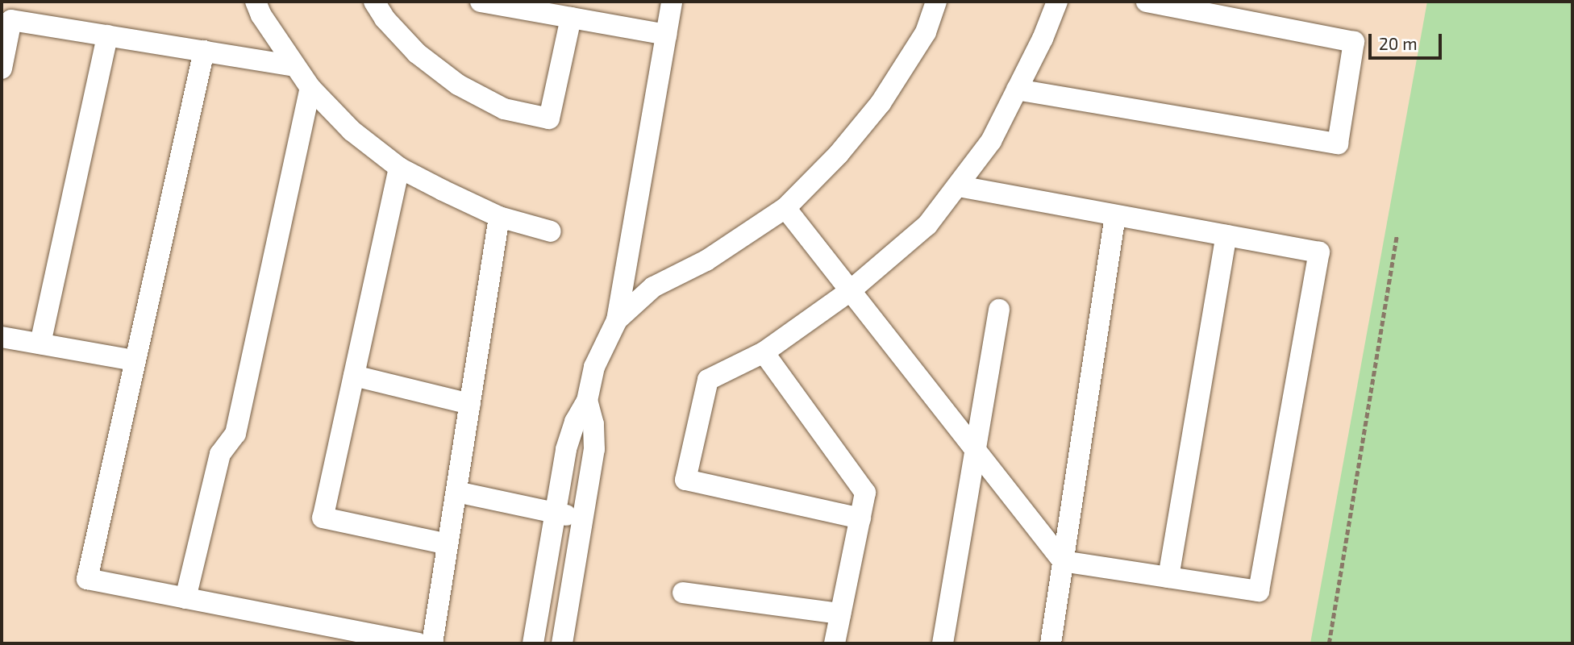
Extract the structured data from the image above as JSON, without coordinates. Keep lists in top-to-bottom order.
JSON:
{
  "scale_bar": "20 m"
}
